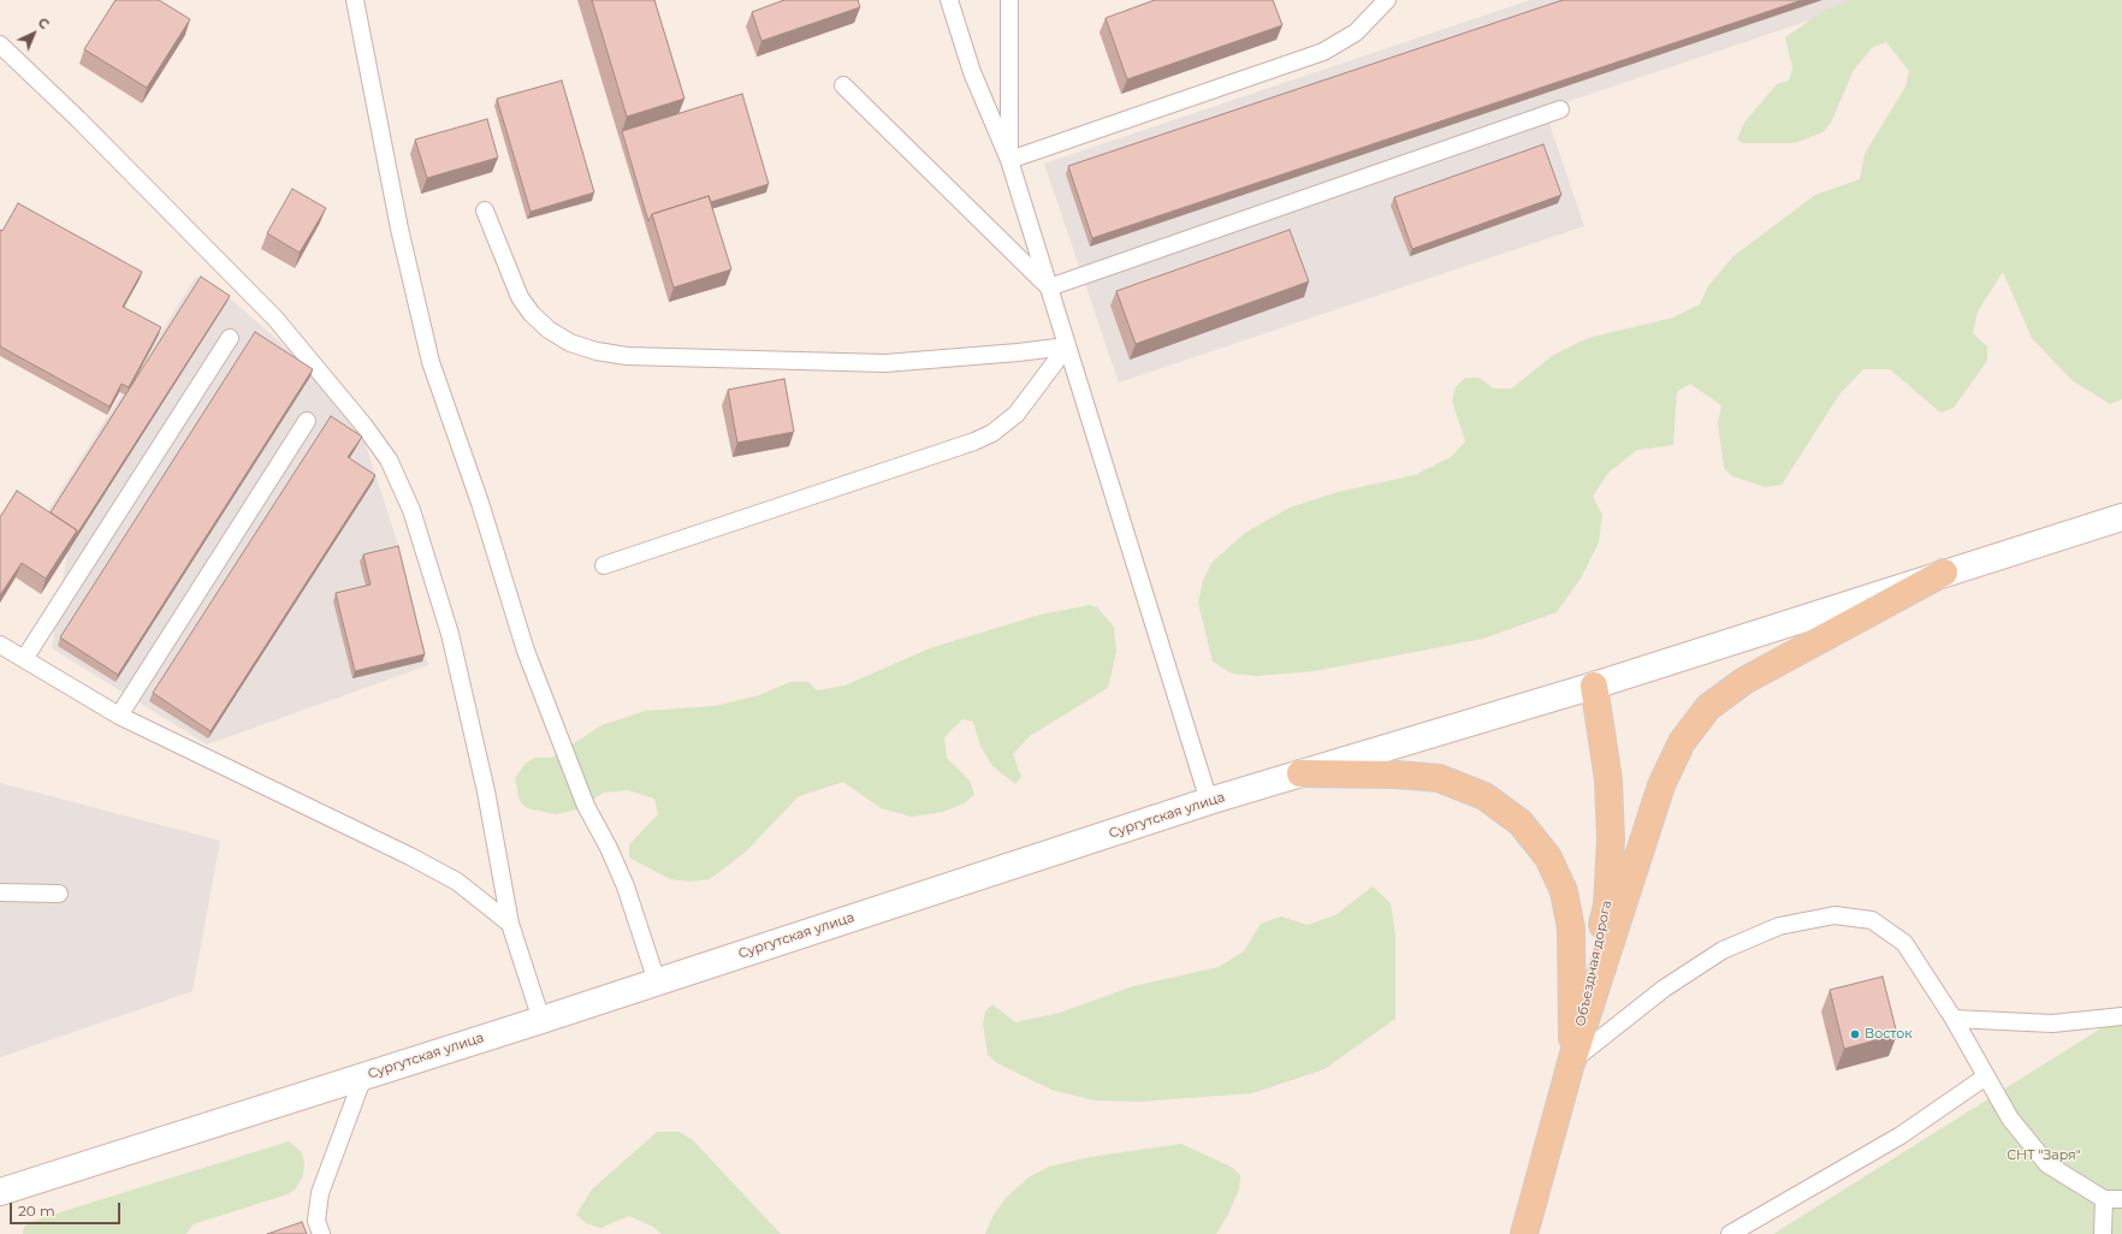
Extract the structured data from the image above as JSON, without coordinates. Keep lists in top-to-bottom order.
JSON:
{
  "streets": {
    "main road": ["Сургутская улица", "Объездная дорога"]
  },
  "crossings": [
    ["Сургутская улица", "Объездная дорога"]
  ],
  "parks": ["СНТ \"Заря\""],
  "places": ["Восток"],
  "scale_bar": "20 m",
  "north": "top right"
}
